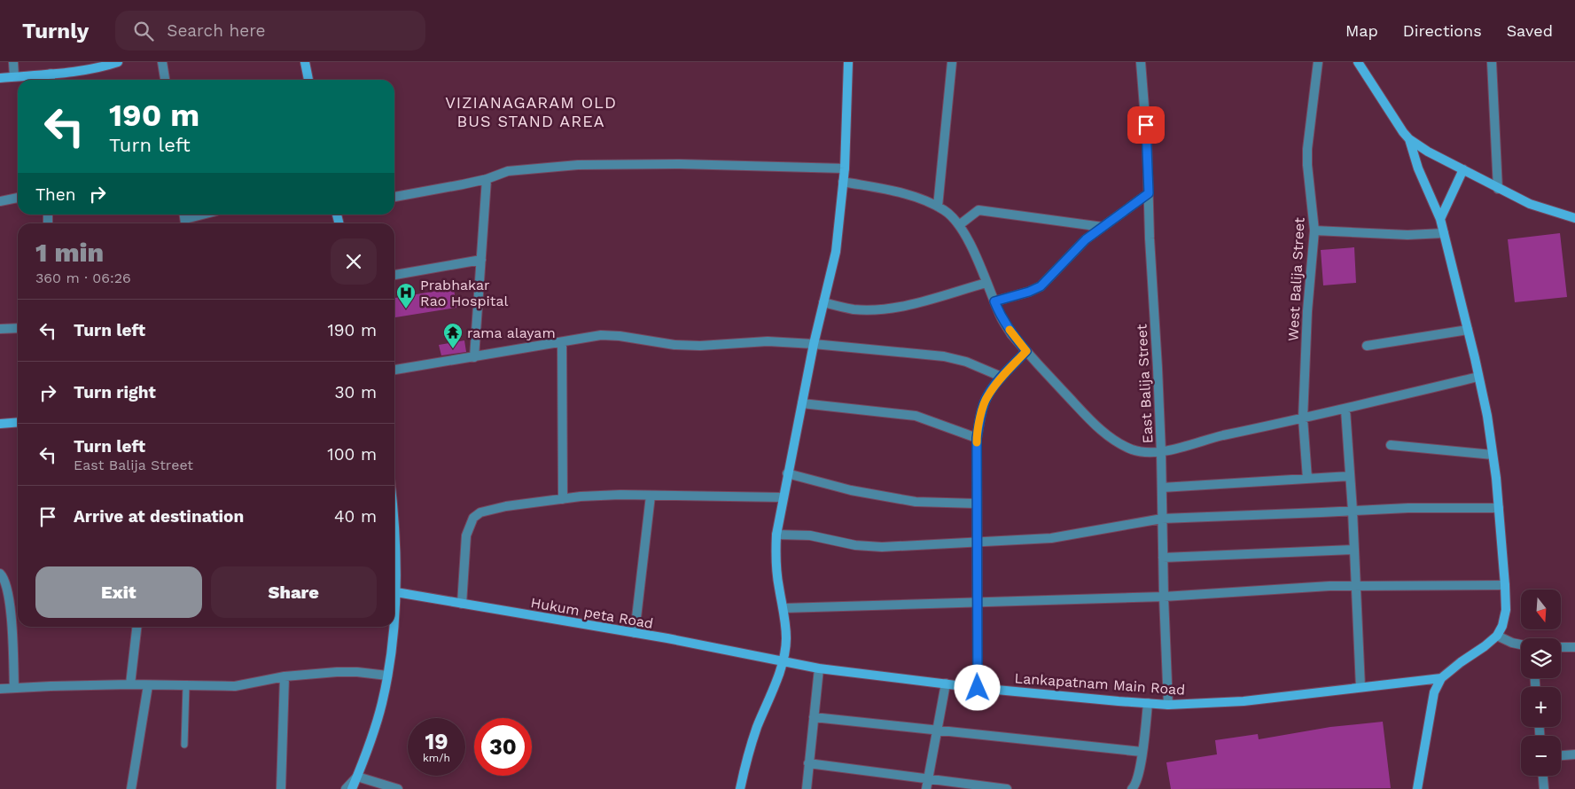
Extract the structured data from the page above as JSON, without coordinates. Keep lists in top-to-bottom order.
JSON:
{
  "streets": {
    "street": [
      "West Balija Street",
      "East Balija Street",
      "Hukum peta Road",
      "Lankapatnam Main Road"
    ]
  },
  "crossings": [
    ["East Balija Street", "Lankapatnam Main Road"],
    ["Hukum peta Road", "Lankapatnam Main Road"]
  ],
  "districts": ["VIZIANAGARAM OLD BUS STAND AREA"],
  "places": {
    "hospital": ["Prabhakar Rao Hospital"],
    "temple": ["rama alayam"]
  },
  "north": "bottom",
  "page": {
    "header": "Turnly",
    "search": "Search here",
    "nav": ["Map", "Directions", "Saved"],
    "turn": ["190 m", "Turn left"],
    "then": "Then",
    "heading": ["1 min", "360 m · 06:26"],
    "list": [
      {
        "name": "Turn left",
        "value": "190 m"
      },
      {
        "name": "Turn right",
        "value": "30 m"
      },
      {
        "name": "Turn left",
        "note": "East Balija Street",
        "value": "100 m"
      },
      {
        "name": "Arrive at destination",
        "value": "40 m"
      }
    ],
    "buttons": ["Exit", "Share"],
    "map_buttons": ["+", "−"],
    "speed": "19 km/h",
    "limit": "30"
  }
}
